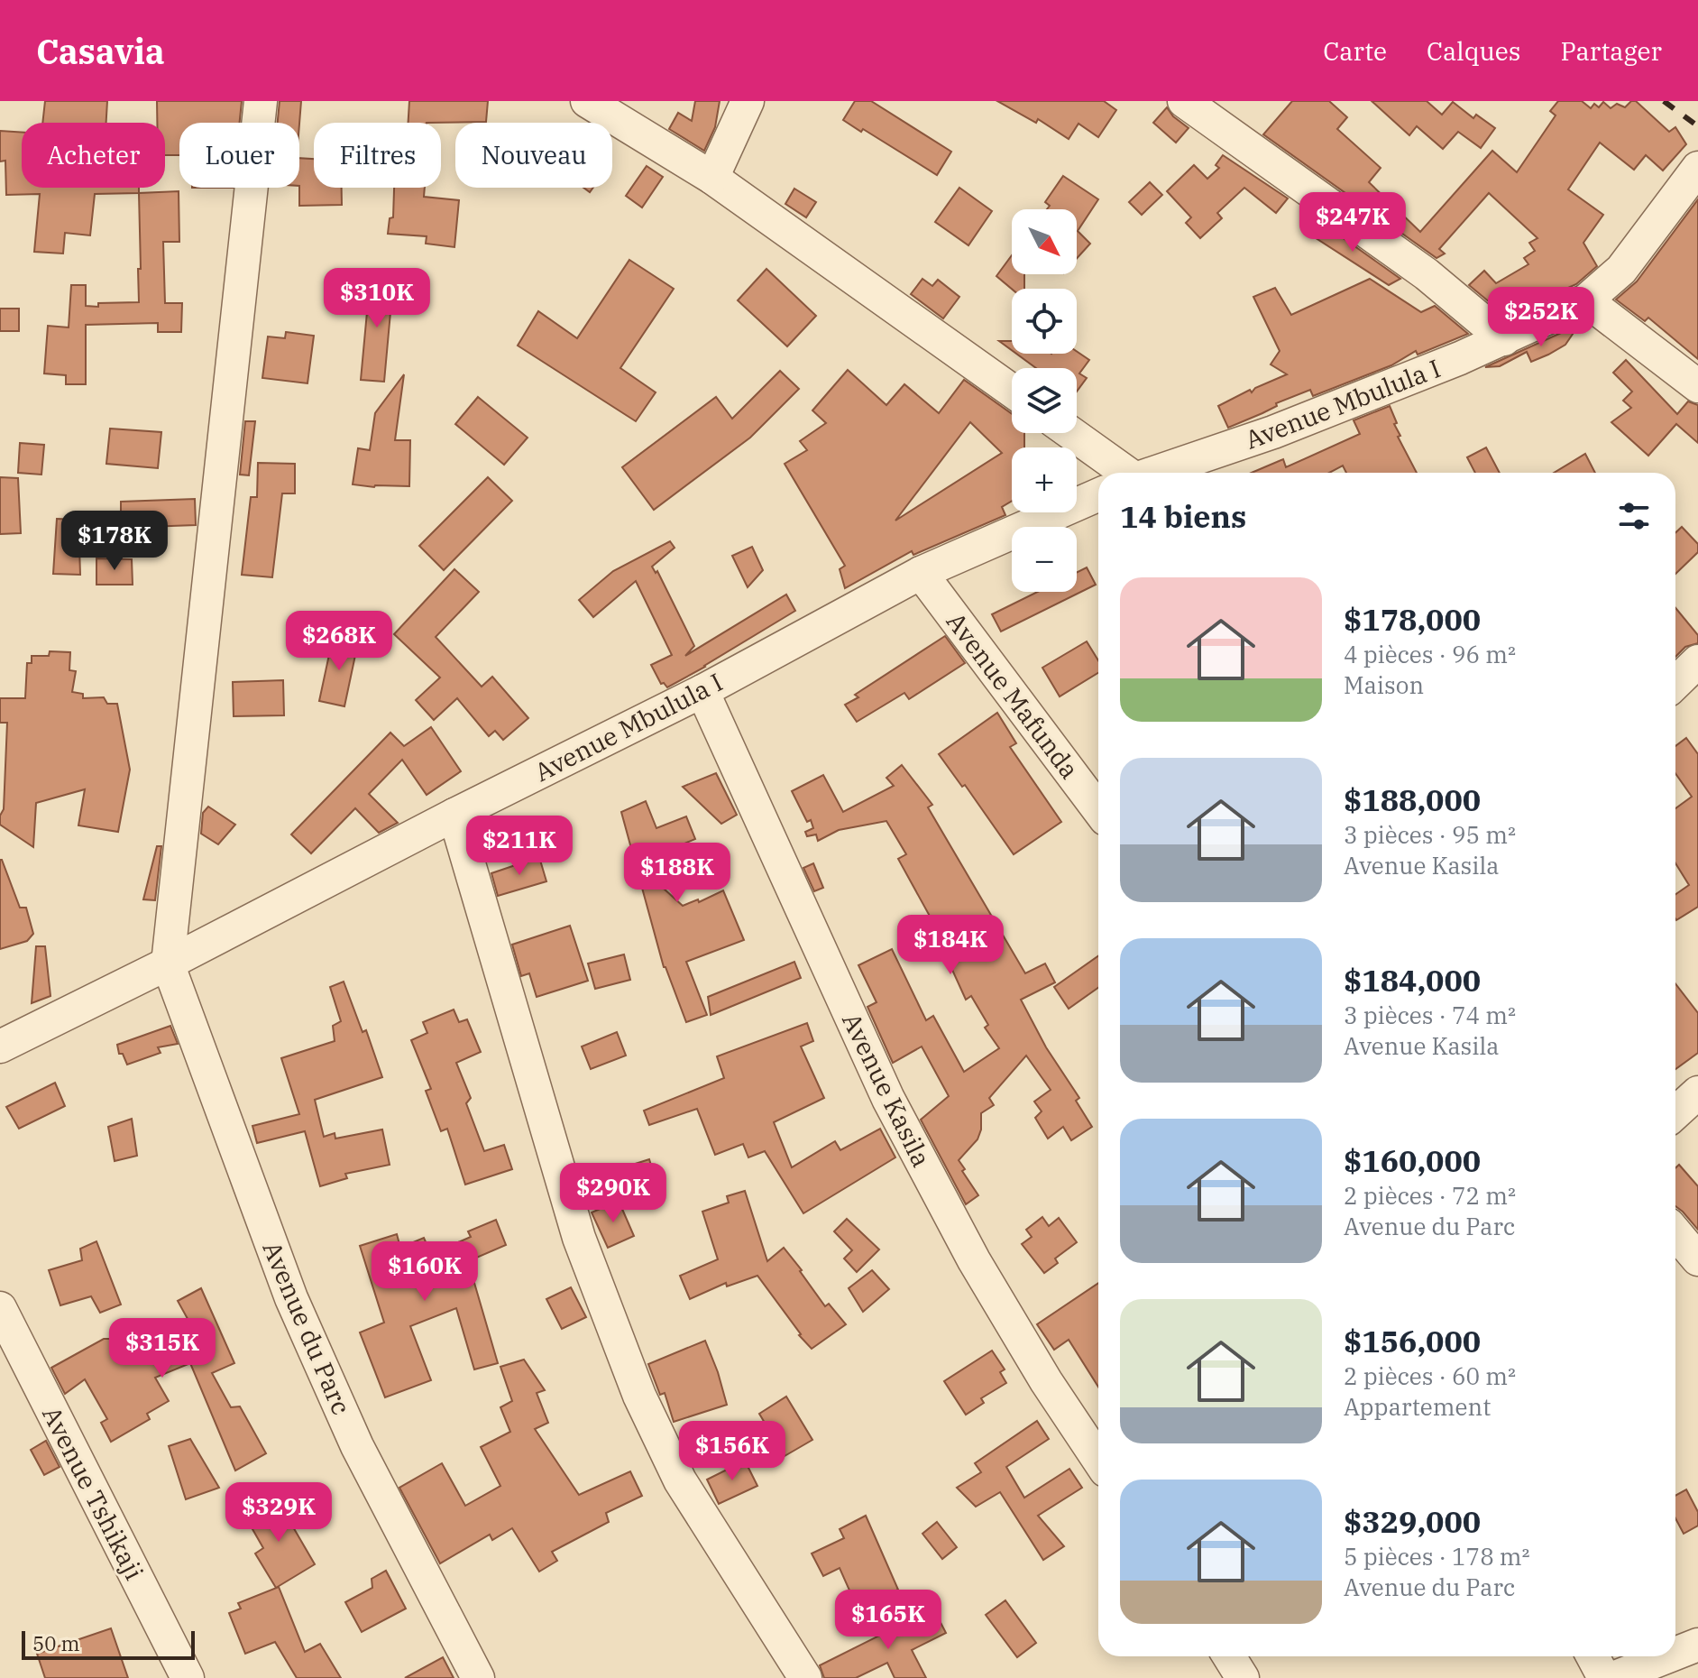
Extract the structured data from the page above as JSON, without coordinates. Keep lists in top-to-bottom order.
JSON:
{
  "streets": {
    "street": [
      "Avenue Mbulula I",
      "Avenue Mafunda",
      "Avenue Kasila",
      "Avenue du Parc",
      "Avenue Tshikaji"
    ]
  },
  "crossings": [
    ["Avenue Mbulula I", "Avenue Mafunda"],
    ["Avenue Mbulula I", "Avenue Kasila"],
    ["Avenue Mbulula I", "Avenue du Parc"]
  ],
  "scale_bar": "50 m",
  "north": "bottom right",
  "page": {
    "header": "Casavia",
    "nav": ["Carte", "Calques", "Partager"],
    "chip": [
      "Acheter",
      "Louer",
      "Filtres",
      "Nouveau"
    ],
    "price": [
      "$247K",
      "$310K",
      "$252K",
      "$178K",
      "$268K",
      "$211K",
      "$188K",
      "$184K",
      "$290K",
      "$160K",
      "$315K",
      "$156K",
      "$329K",
      "$165K"
    ],
    "map_buttons": ["+", "−"],
    "heading": "14 biens",
    "list": [
      {
        "name": "$178,000",
        "note": "4 pièces · 96 m² · Maison"
      },
      {
        "name": "$188,000",
        "note": "3 pièces · 95 m² · Avenue Kasila"
      },
      {
        "name": "$184,000",
        "note": "3 pièces · 74 m² · Avenue Kasila"
      },
      {
        "name": "$160,000",
        "note": "2 pièces · 72 m² · Avenue du Parc"
      },
      {
        "name": "$156,000",
        "note": "2 pièces · 60 m² · Appartement"
      },
      {
        "name": "$329,000",
        "note": "5 pièces · 178 m² · Avenue du Parc"
      }
    ],
    "scale": "50 m"
  }
}
